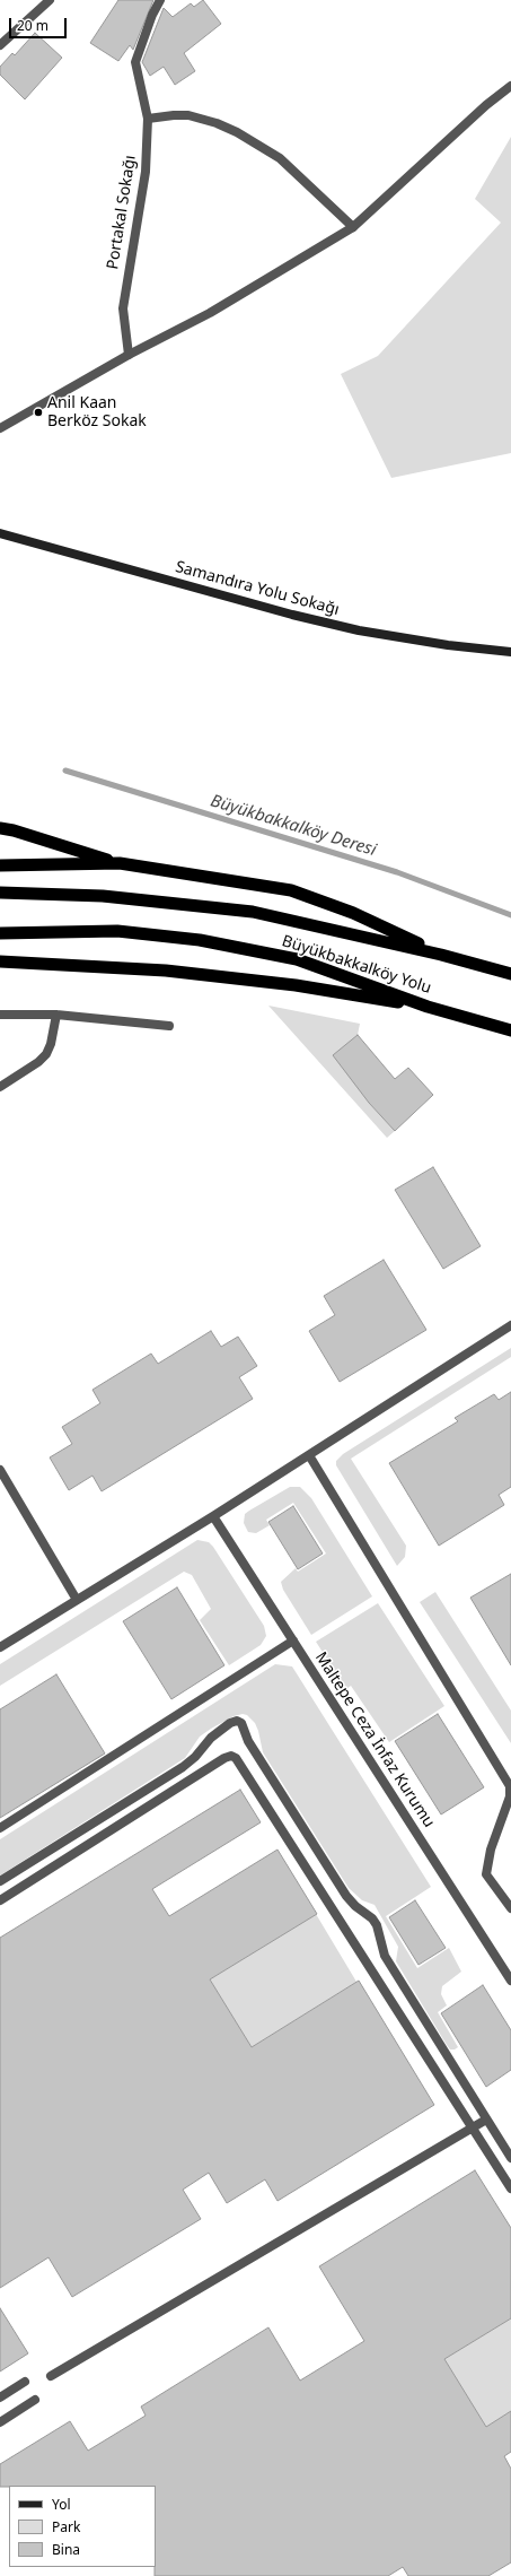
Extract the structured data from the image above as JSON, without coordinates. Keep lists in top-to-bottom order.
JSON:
{
  "streets": {
    "highway": ["Büyükbakkalköy Yolu"],
    "main road": ["Samandıra Yolu Sokağı"],
    "street": ["Portakal Sokağı", "Maltepe Ceza İnfaz Kurumu"]
  },
  "water": ["Büyükbakkalköy Deresi"],
  "places": ["Anil Kaan Berköz Sokak"],
  "legend": ["Yol", "Park", "Bina"],
  "scale_bar": "20 m"
}
